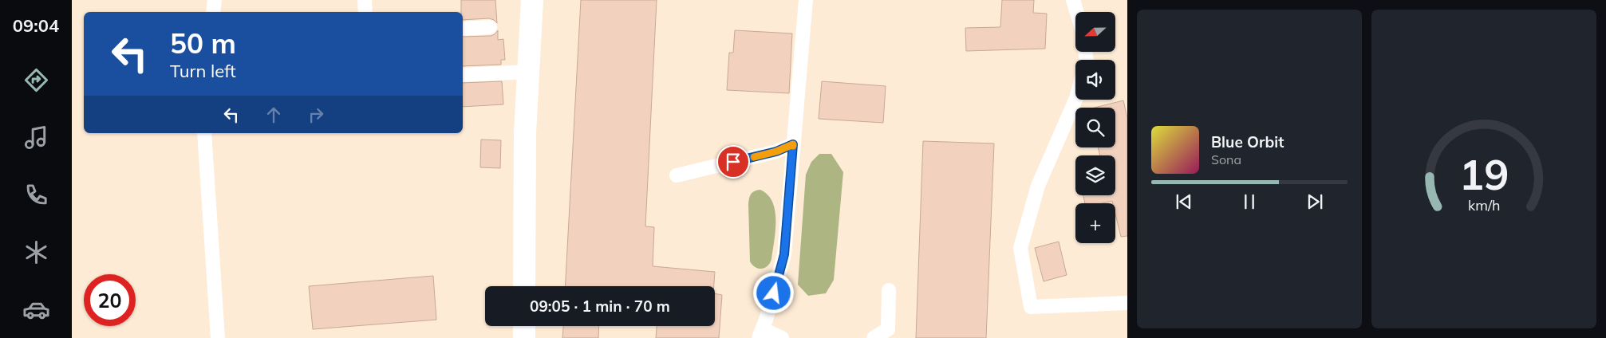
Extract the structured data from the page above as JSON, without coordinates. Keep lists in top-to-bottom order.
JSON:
{
  "north": "left",
  "page": {
    "tabs": "09:04",
    "map_buttons": "+",
    "turn": ["50 m", "Turn left"],
    "song": ["Blue Orbit", "Sona"],
    "limit": "20",
    "trip": "09:05 · 1 min · 70 m",
    "gauge": ["19", "km/h"]
  }
}
